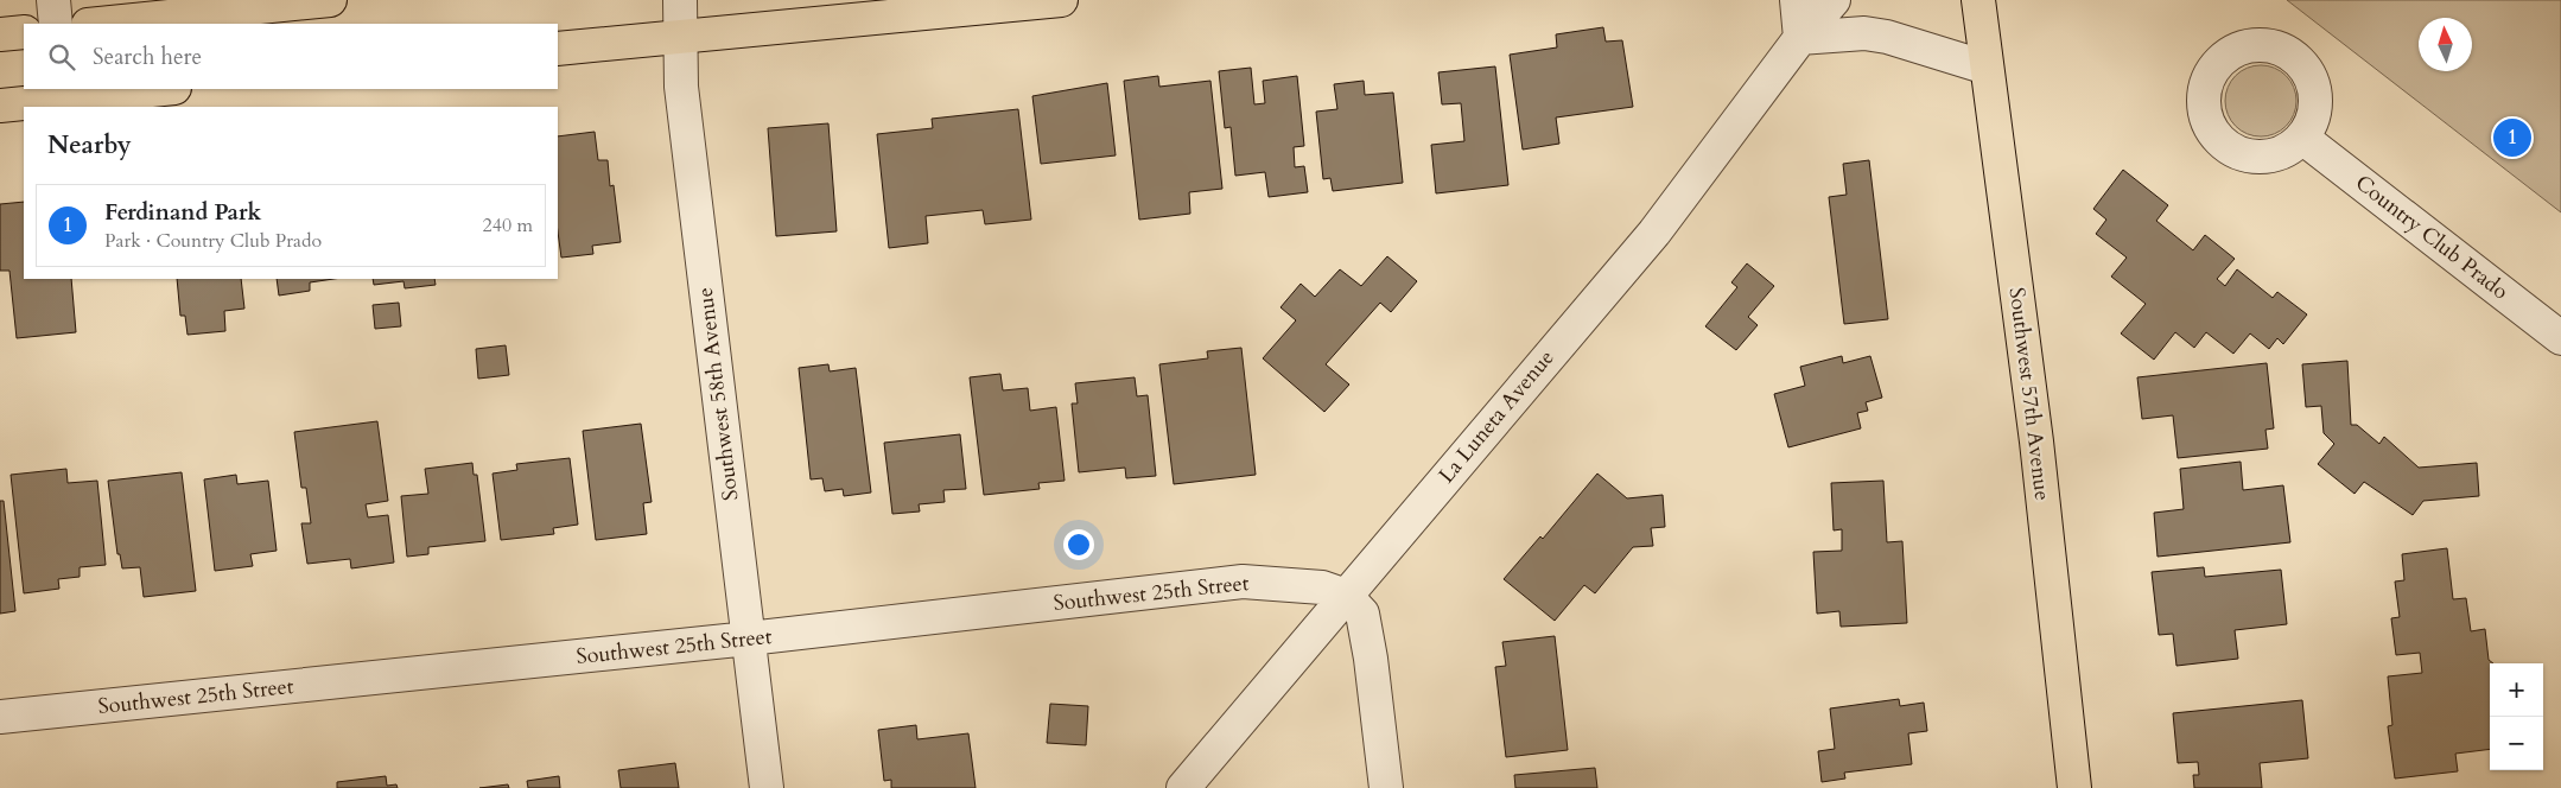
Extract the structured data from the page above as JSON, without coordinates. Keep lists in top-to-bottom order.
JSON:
{
  "streets": {
    "main road": ["Southwest 57th Avenue"],
    "street": [
      "Country Club Prado",
      "Southwest 58th Avenue",
      "La Luneta Avenue",
      "Southwest 25th Street"
    ]
  },
  "crossings": [
    ["Southwest 58th Avenue", "Southwest 25th Street"],
    ["La Luneta Avenue", "Southwest 25th Street"]
  ],
  "north": "top",
  "page": {
    "search": "Search here",
    "heading": "Nearby",
    "pins": "1",
    "list": [
      {
        "mark": "1",
        "name": "Ferdinand Park",
        "note": "Park · Country Club Prado",
        "value": "240 m"
      }
    ],
    "map_buttons": ["+", "−"]
  }
}
